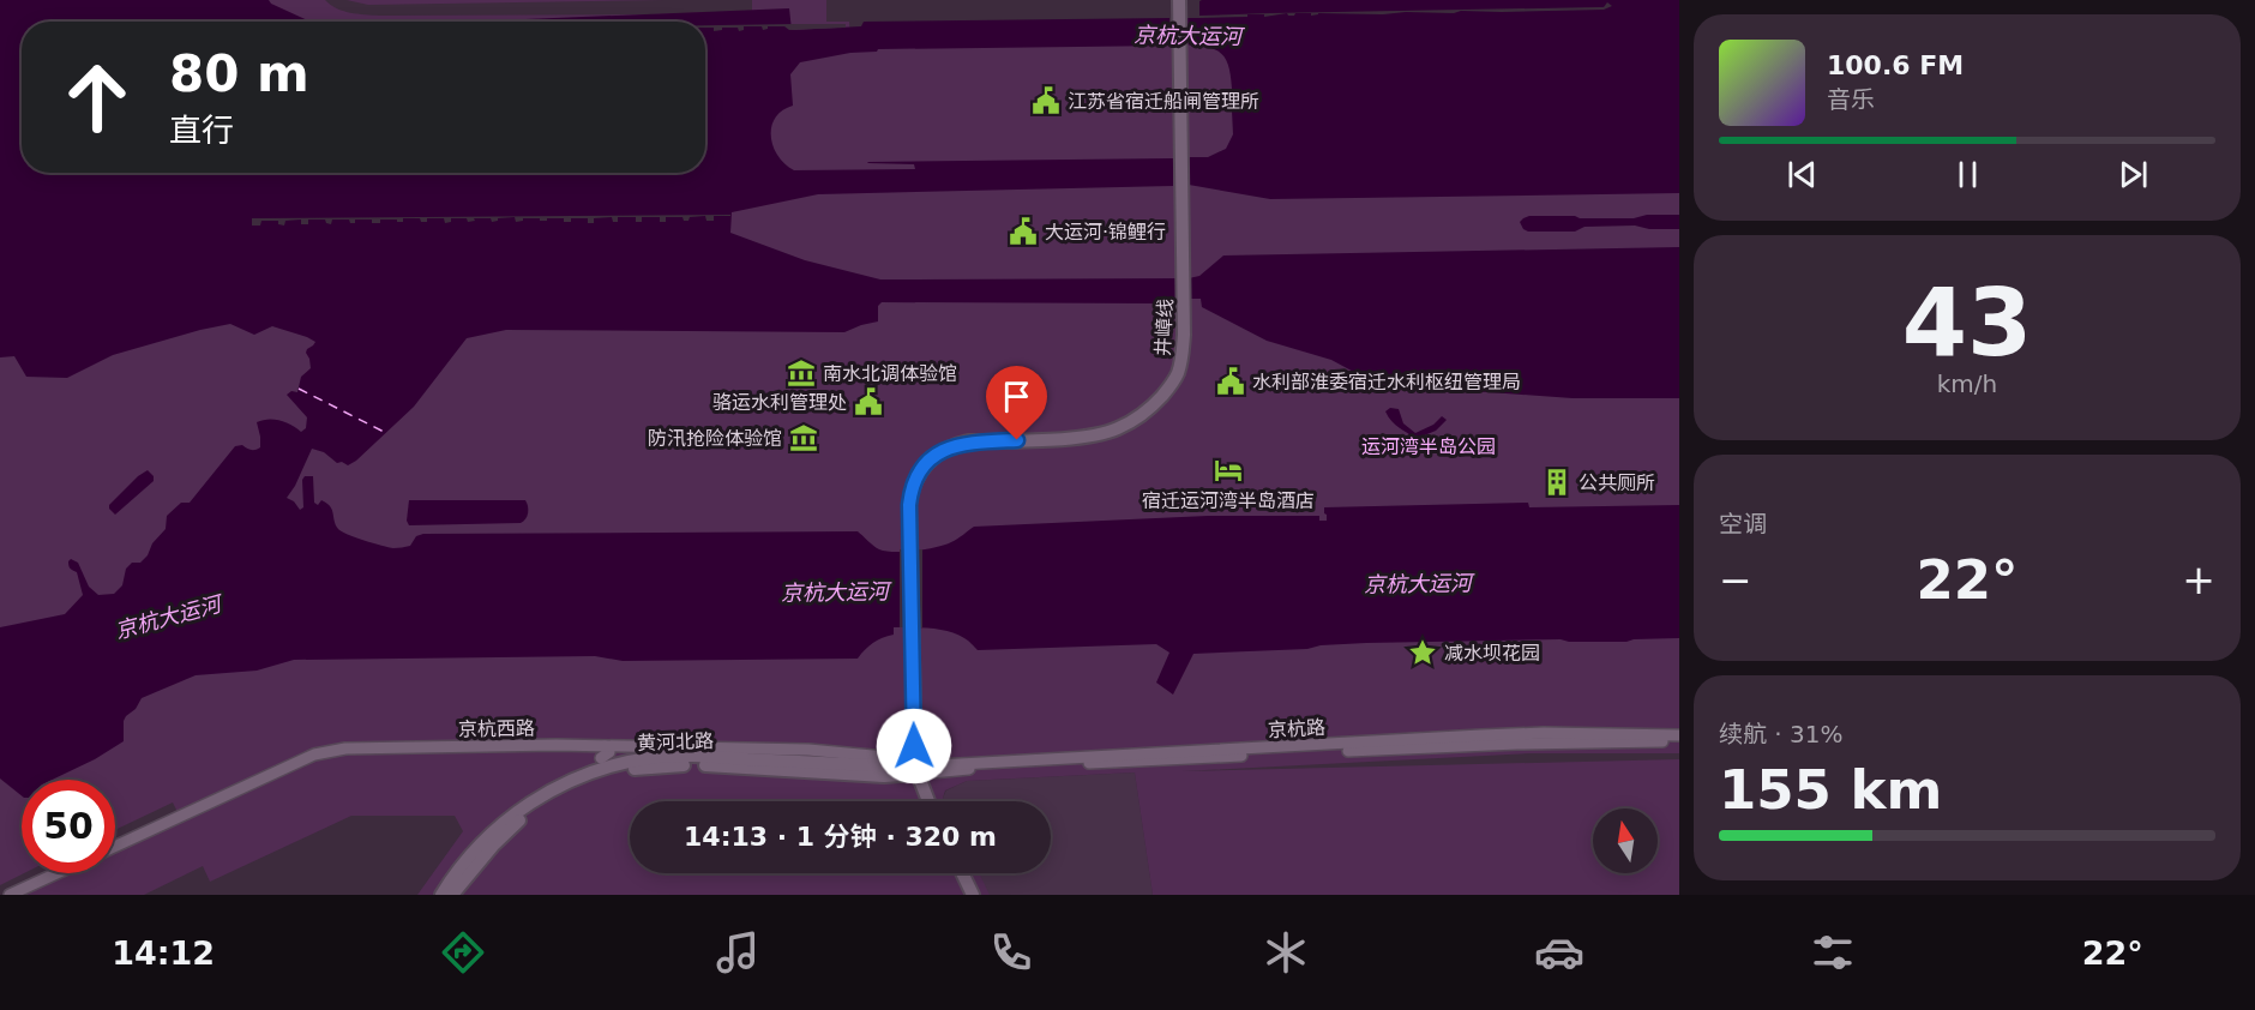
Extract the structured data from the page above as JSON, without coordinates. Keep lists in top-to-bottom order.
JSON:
{
  "streets": {
    "main road": ["井嶂线", "黄河北路"],
    "street": ["京杭西路", "京杭路"]
  },
  "crossings": [
    ["井嶂线", "京杭西路"],
    ["井嶂线", "京杭路"],
    ["井嶂线", "黄河北路"],
    ["京杭西路", "京杭路"],
    ["京杭西路", "黄河北路"],
    ["京杭路", "黄河北路"]
  ],
  "water": ["京杭大运河"],
  "parks": ["运河湾半岛公园"],
  "places": {
    "public building": [
      "江苏省宿迁船闸管理所",
      "大运河·锦鲤行",
      "水利部淮委宿迁水利枢纽管理局",
      "骆运水利管理处"
    ],
    "museum": ["南水北调体验馆", "防汛抢险体验馆"],
    "hotel": ["宿迁运河湾半岛酒店"],
    "building": ["公共厕所"],
    "place": ["减水坝花园"]
  },
  "north": "top",
  "page": {
    "turn": ["80 m", "直行"],
    "song": ["100.6 FM", "音乐"],
    "tile": [
      ["43", "km/h"],
      "空调",
      ["续航 · 31%", "155 km"]
    ],
    "heat": ["−", "22°", "+"],
    "limit": "50",
    "trip": "14:13 · 1 分钟 · 320 m",
    "tabs": ["14:12", "22°"]
  }
}
